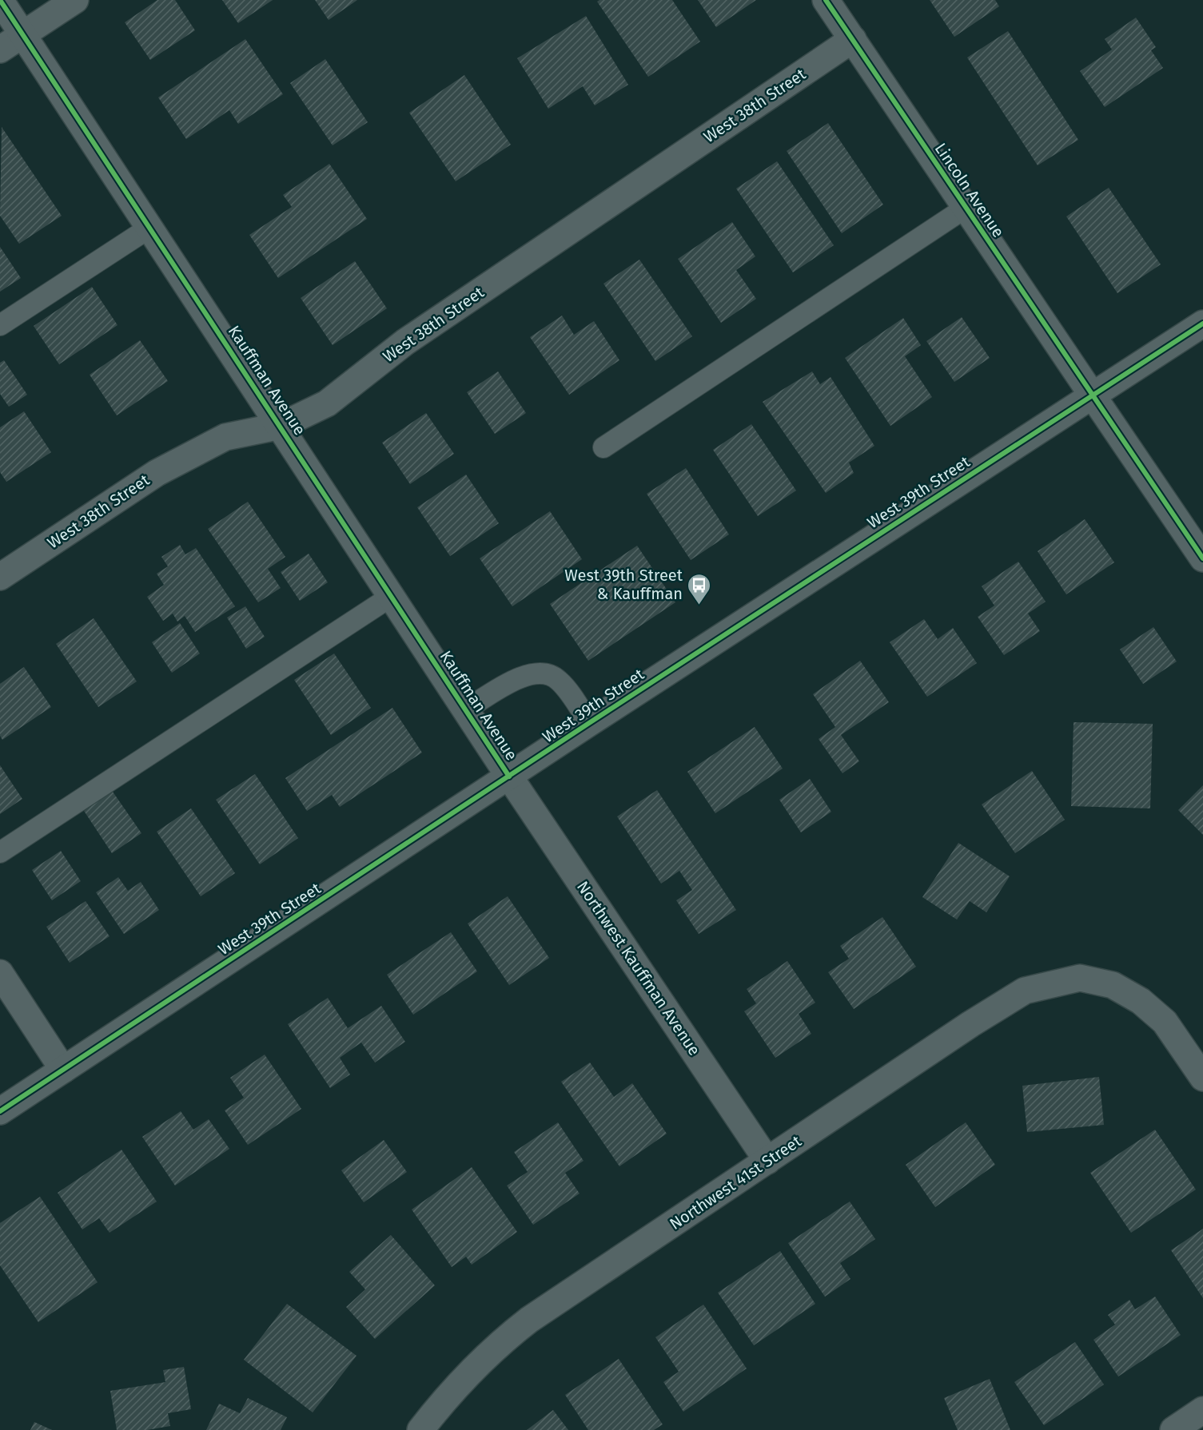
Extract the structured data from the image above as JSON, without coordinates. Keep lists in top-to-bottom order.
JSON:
{
  "streets": {
    "street": [
      "West 38th Street",
      "Lincoln Avenue",
      "Kauffman Avenue",
      "West 39th Street",
      "Northwest Kauffman Avenue",
      "Northwest 41st Street"
    ]
  },
  "crossings": [
    ["West 38th Street", "Lincoln Avenue"],
    ["West 38th Street", "Kauffman Avenue"],
    ["Lincoln Avenue", "West 39th Street"],
    ["Kauffman Avenue", "West 39th Street"],
    ["Kauffman Avenue", "Northwest Kauffman Avenue"],
    ["West 39th Street", "Northwest Kauffman Avenue"],
    ["Northwest Kauffman Avenue", "Northwest 41st Street"]
  ],
  "places": {
    "bus stop": ["West 39th Street & Kauffman"]
  }
}
